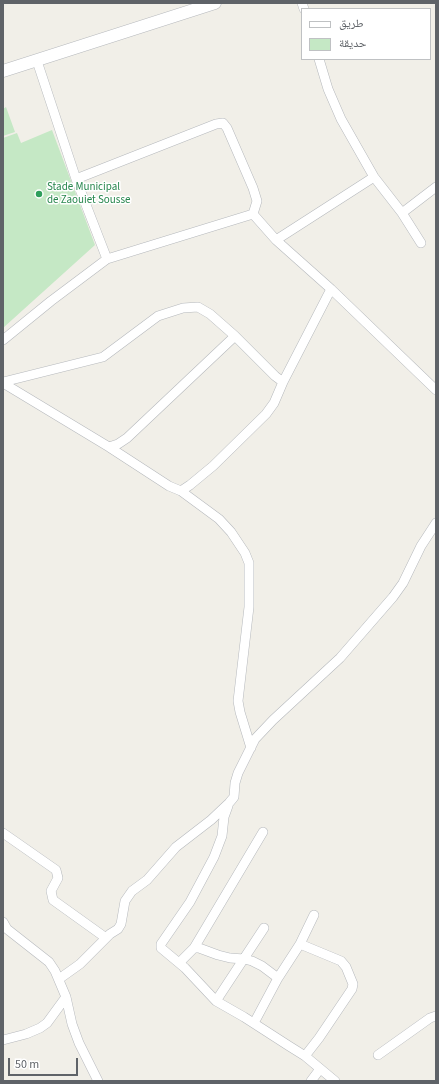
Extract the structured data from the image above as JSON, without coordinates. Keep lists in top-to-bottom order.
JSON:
{
  "places": ["Stade Municipal de Zaouiet Sousse"],
  "legend": ["طريق", "حديقة"],
  "scale_bar": "50 m"
}
